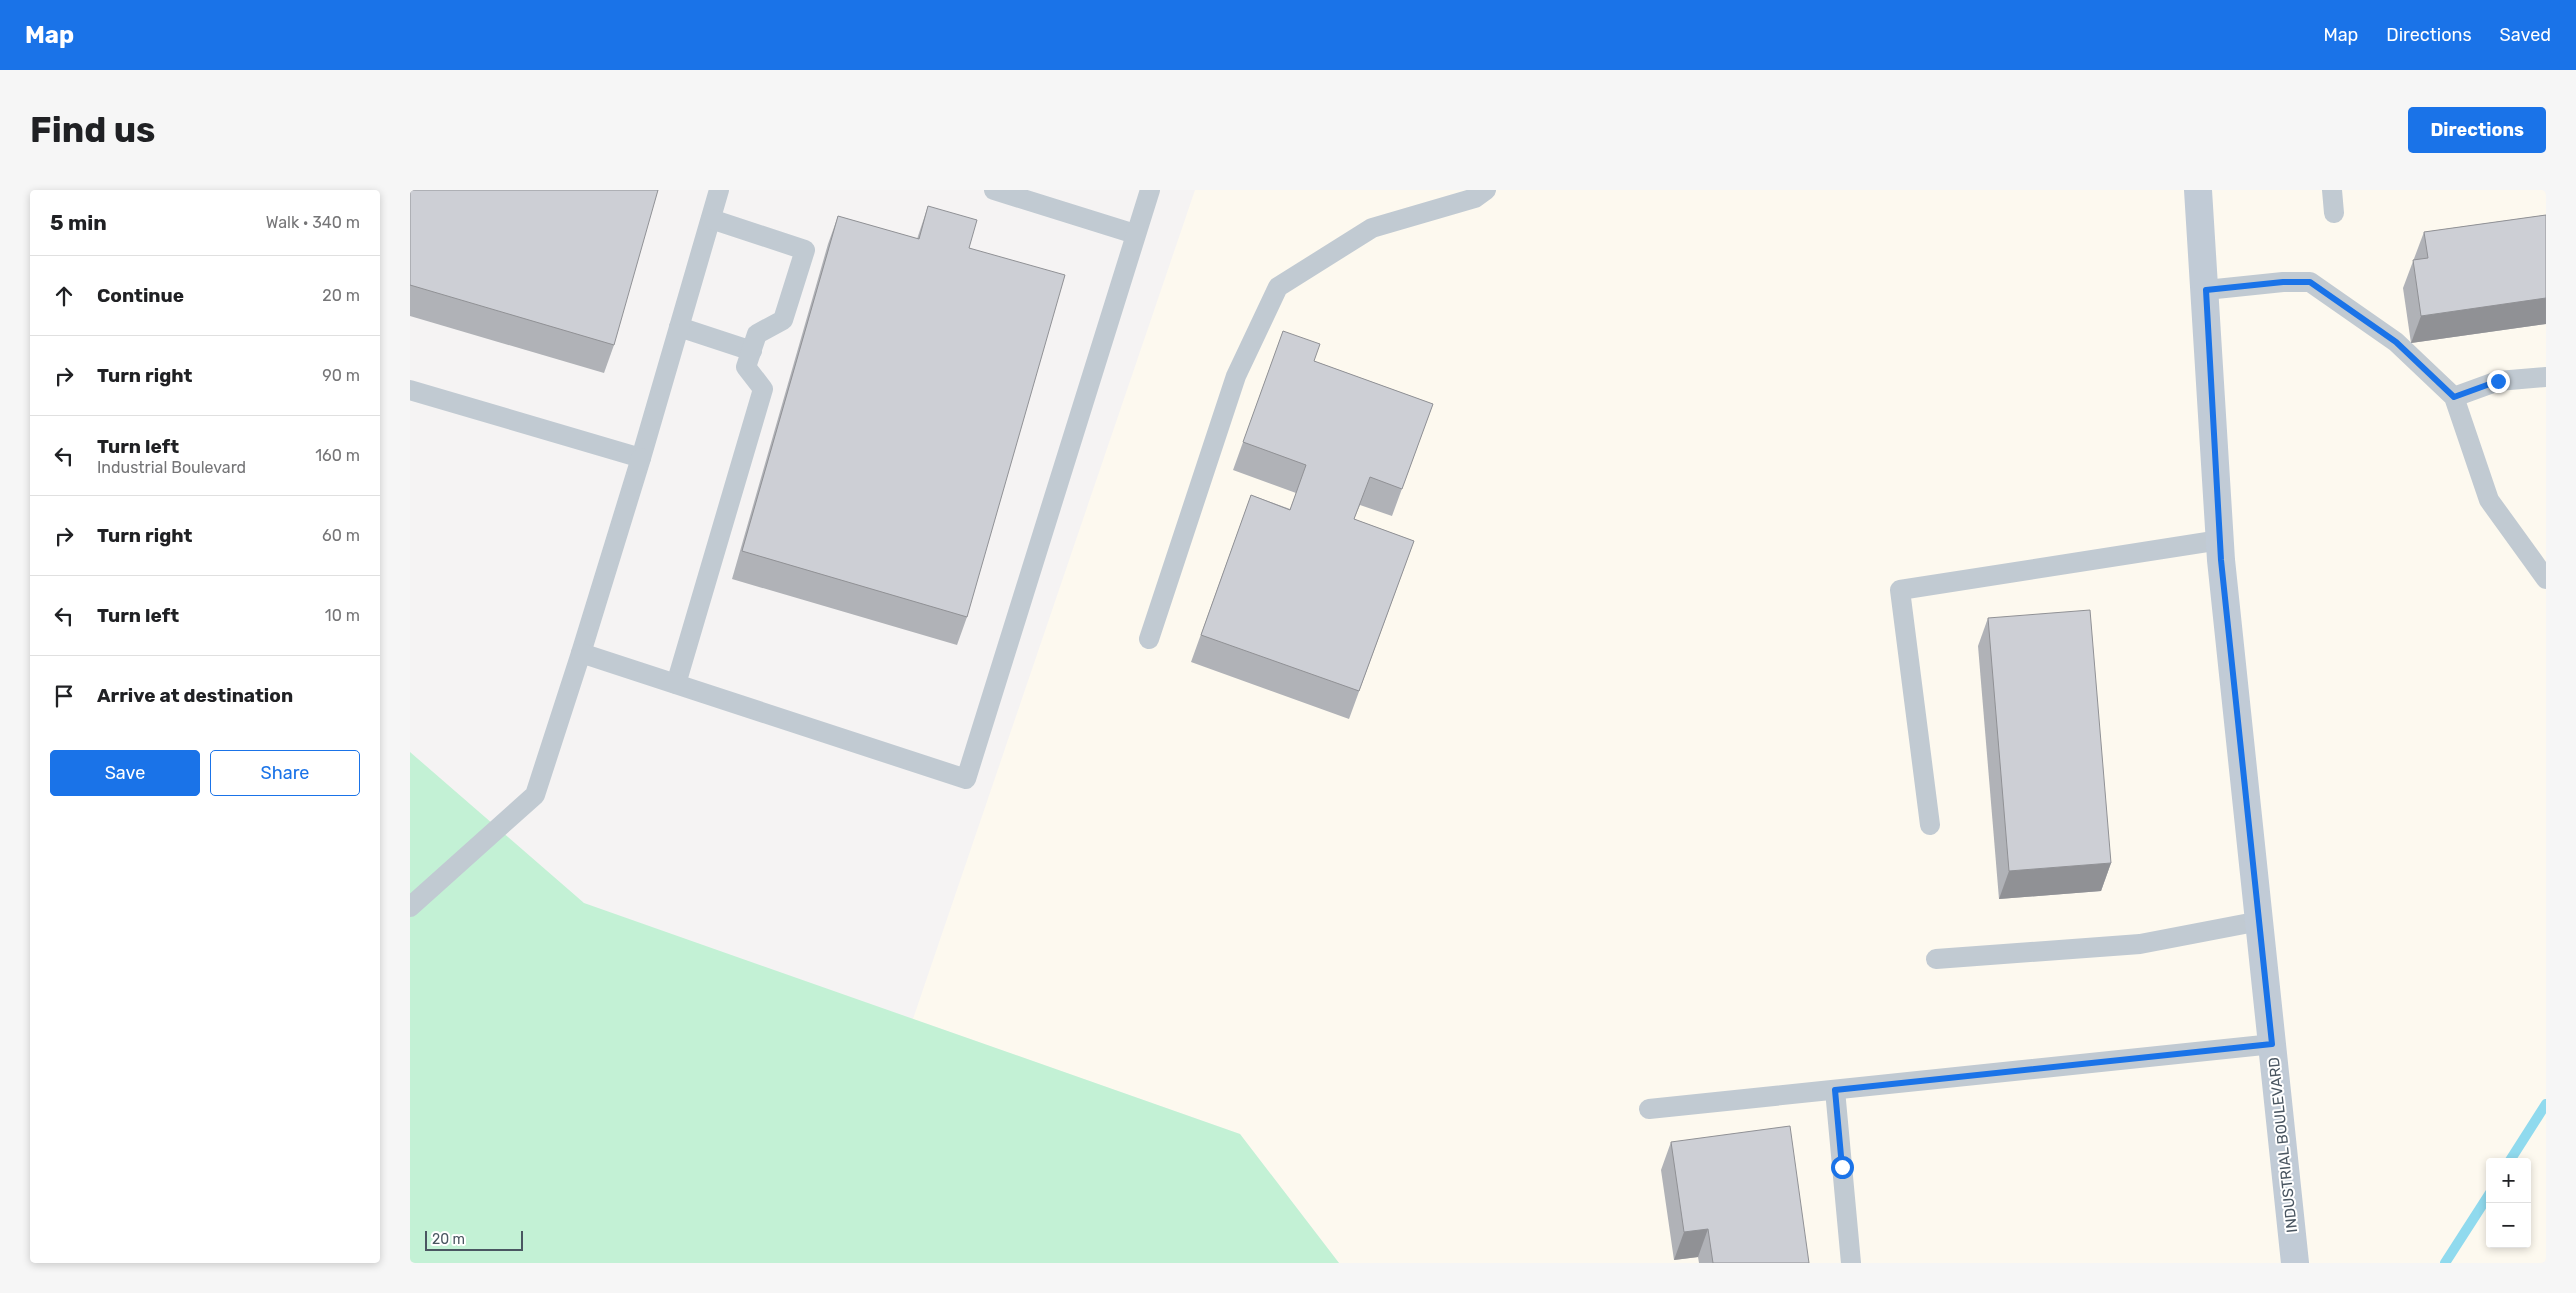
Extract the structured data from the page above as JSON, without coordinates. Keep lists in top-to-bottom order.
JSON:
{
  "streets": {
    "street": ["INDUSTRIAL BOULEVARD"]
  },
  "scale_bar": "20 m",
  "page": {
    "header": "Map",
    "nav": ["Map", "Directions", "Saved"],
    "buttons": [
      "Directions",
      ["Save", "Share"]
    ],
    "title": "Find us",
    "heading": ["5 min", "Walk · 340 m"],
    "list": [
      ["Continue", "20 m"],
      ["Turn right", "90 m"],
      ["Turn left", "Industrial Boulevard", "160 m"],
      ["Turn right", "60 m"],
      ["Turn left", "10 m"],
      "Arrive at destination"
    ],
    "map_buttons": ["+", "−"],
    "scale": "20 m"
  }
}
